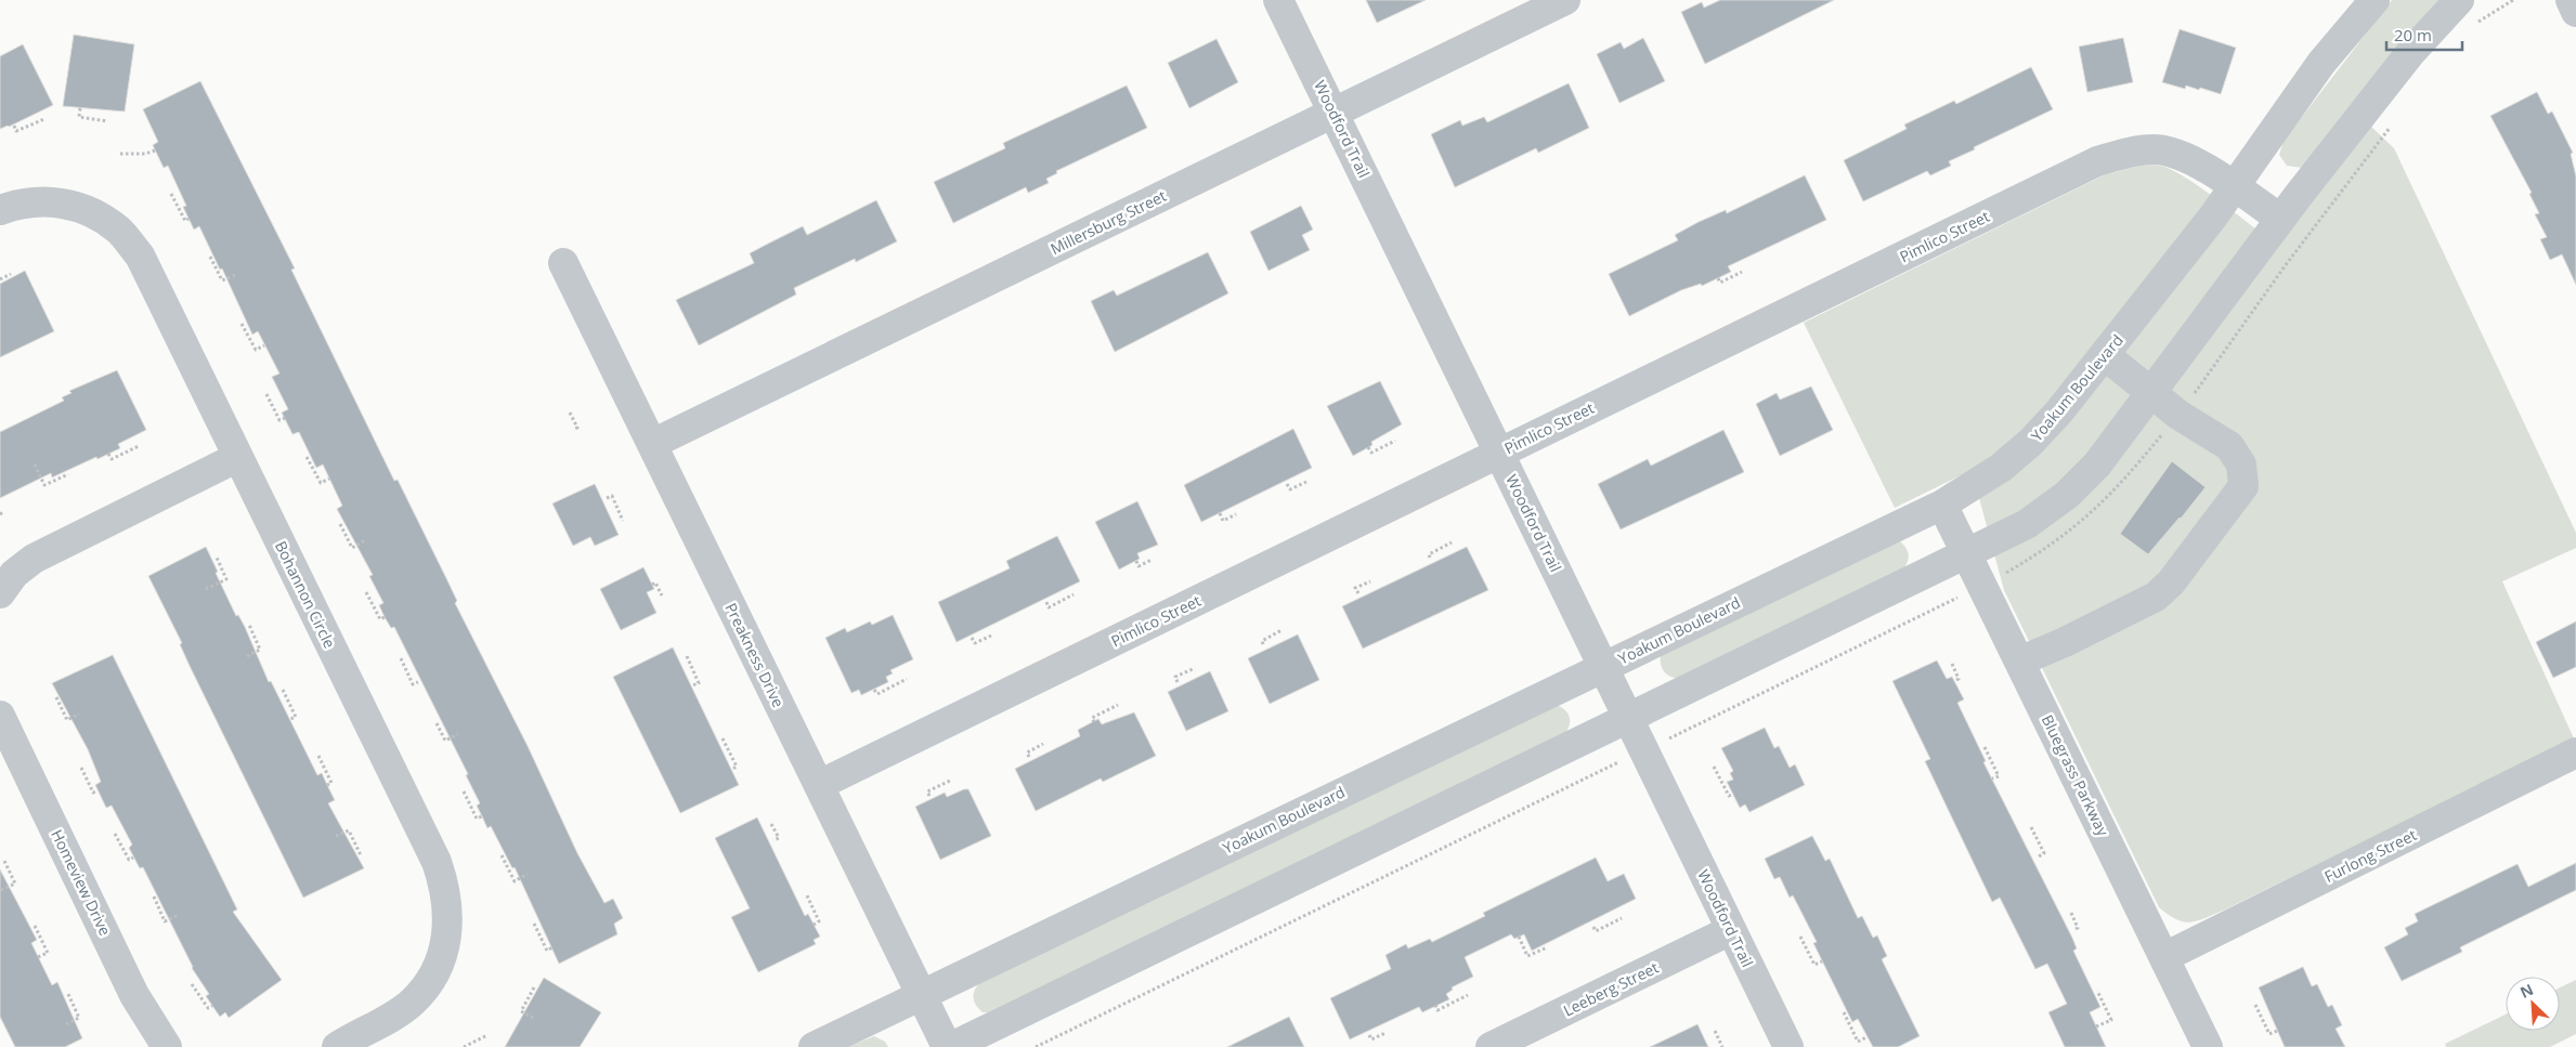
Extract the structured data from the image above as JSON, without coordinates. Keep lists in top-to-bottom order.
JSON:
{
  "streets": {
    "street": [
      "Woodford Trail",
      "Millersburg Street",
      "Pimlico Street",
      "Yoakum Boulevard",
      "Bohannon Circle",
      "Preakness Drive",
      "Bluegrass Parkway",
      "Furlong Street",
      "Homeview Drive",
      "Leeberg Street"
    ]
  },
  "crossings": [
    ["Woodford Trail", "Millersburg Street"],
    ["Woodford Trail", "Pimlico Street"],
    ["Woodford Trail", "Yoakum Boulevard"],
    ["Woodford Trail", "Leeberg Street"],
    ["Millersburg Street", "Preakness Drive"],
    ["Pimlico Street", "Yoakum Boulevard"],
    ["Pimlico Street", "Preakness Drive"],
    ["Yoakum Boulevard", "Preakness Drive"],
    ["Yoakum Boulevard", "Bluegrass Parkway"],
    ["Bluegrass Parkway", "Furlong Street"]
  ],
  "scale_bar": "20 m",
  "north": "top left"
}
